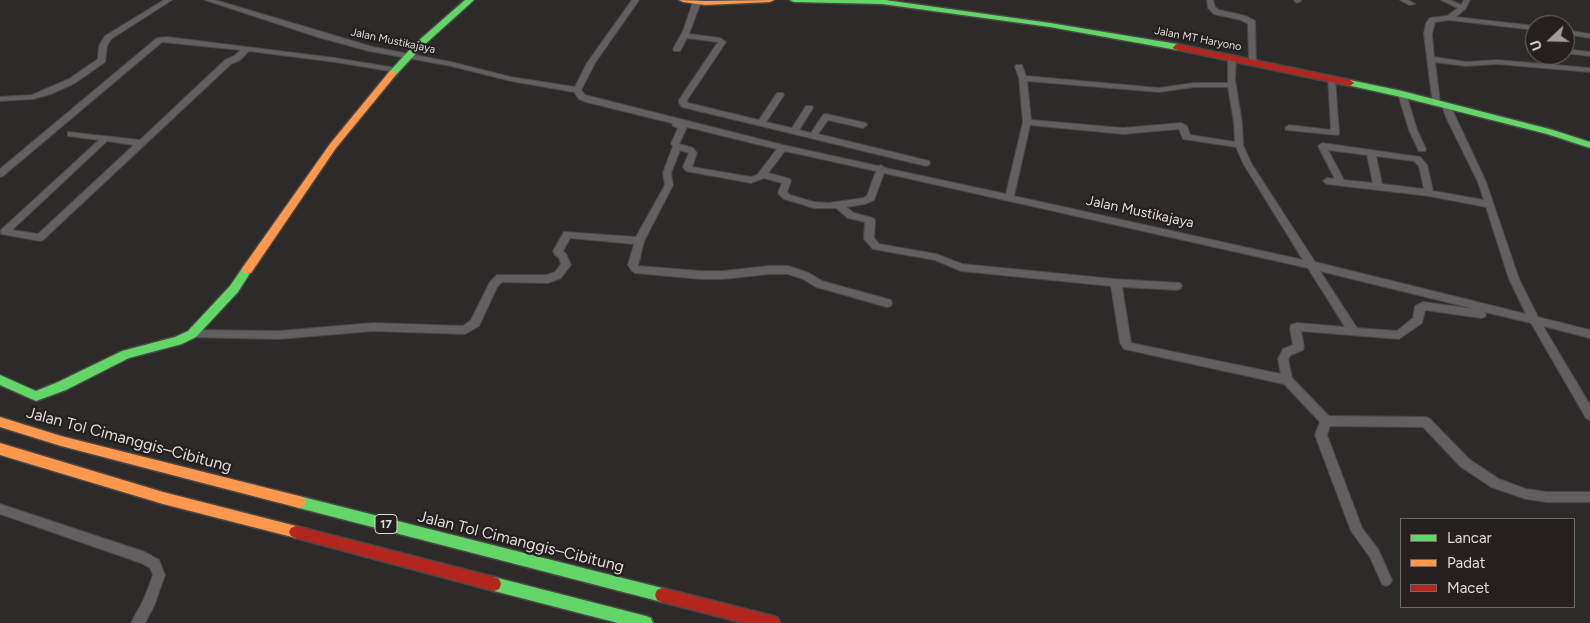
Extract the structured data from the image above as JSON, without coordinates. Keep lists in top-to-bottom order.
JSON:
{
  "streets": {
    "main road": ["Jalan MT Haryono", "Jalan Tol Cimanggis–Cibitung", "17"],
    "street": ["Jalan Mustikajaya"]
  },
  "legend": ["Lancar", "Padat", "Macet"],
  "north": "left"
}
